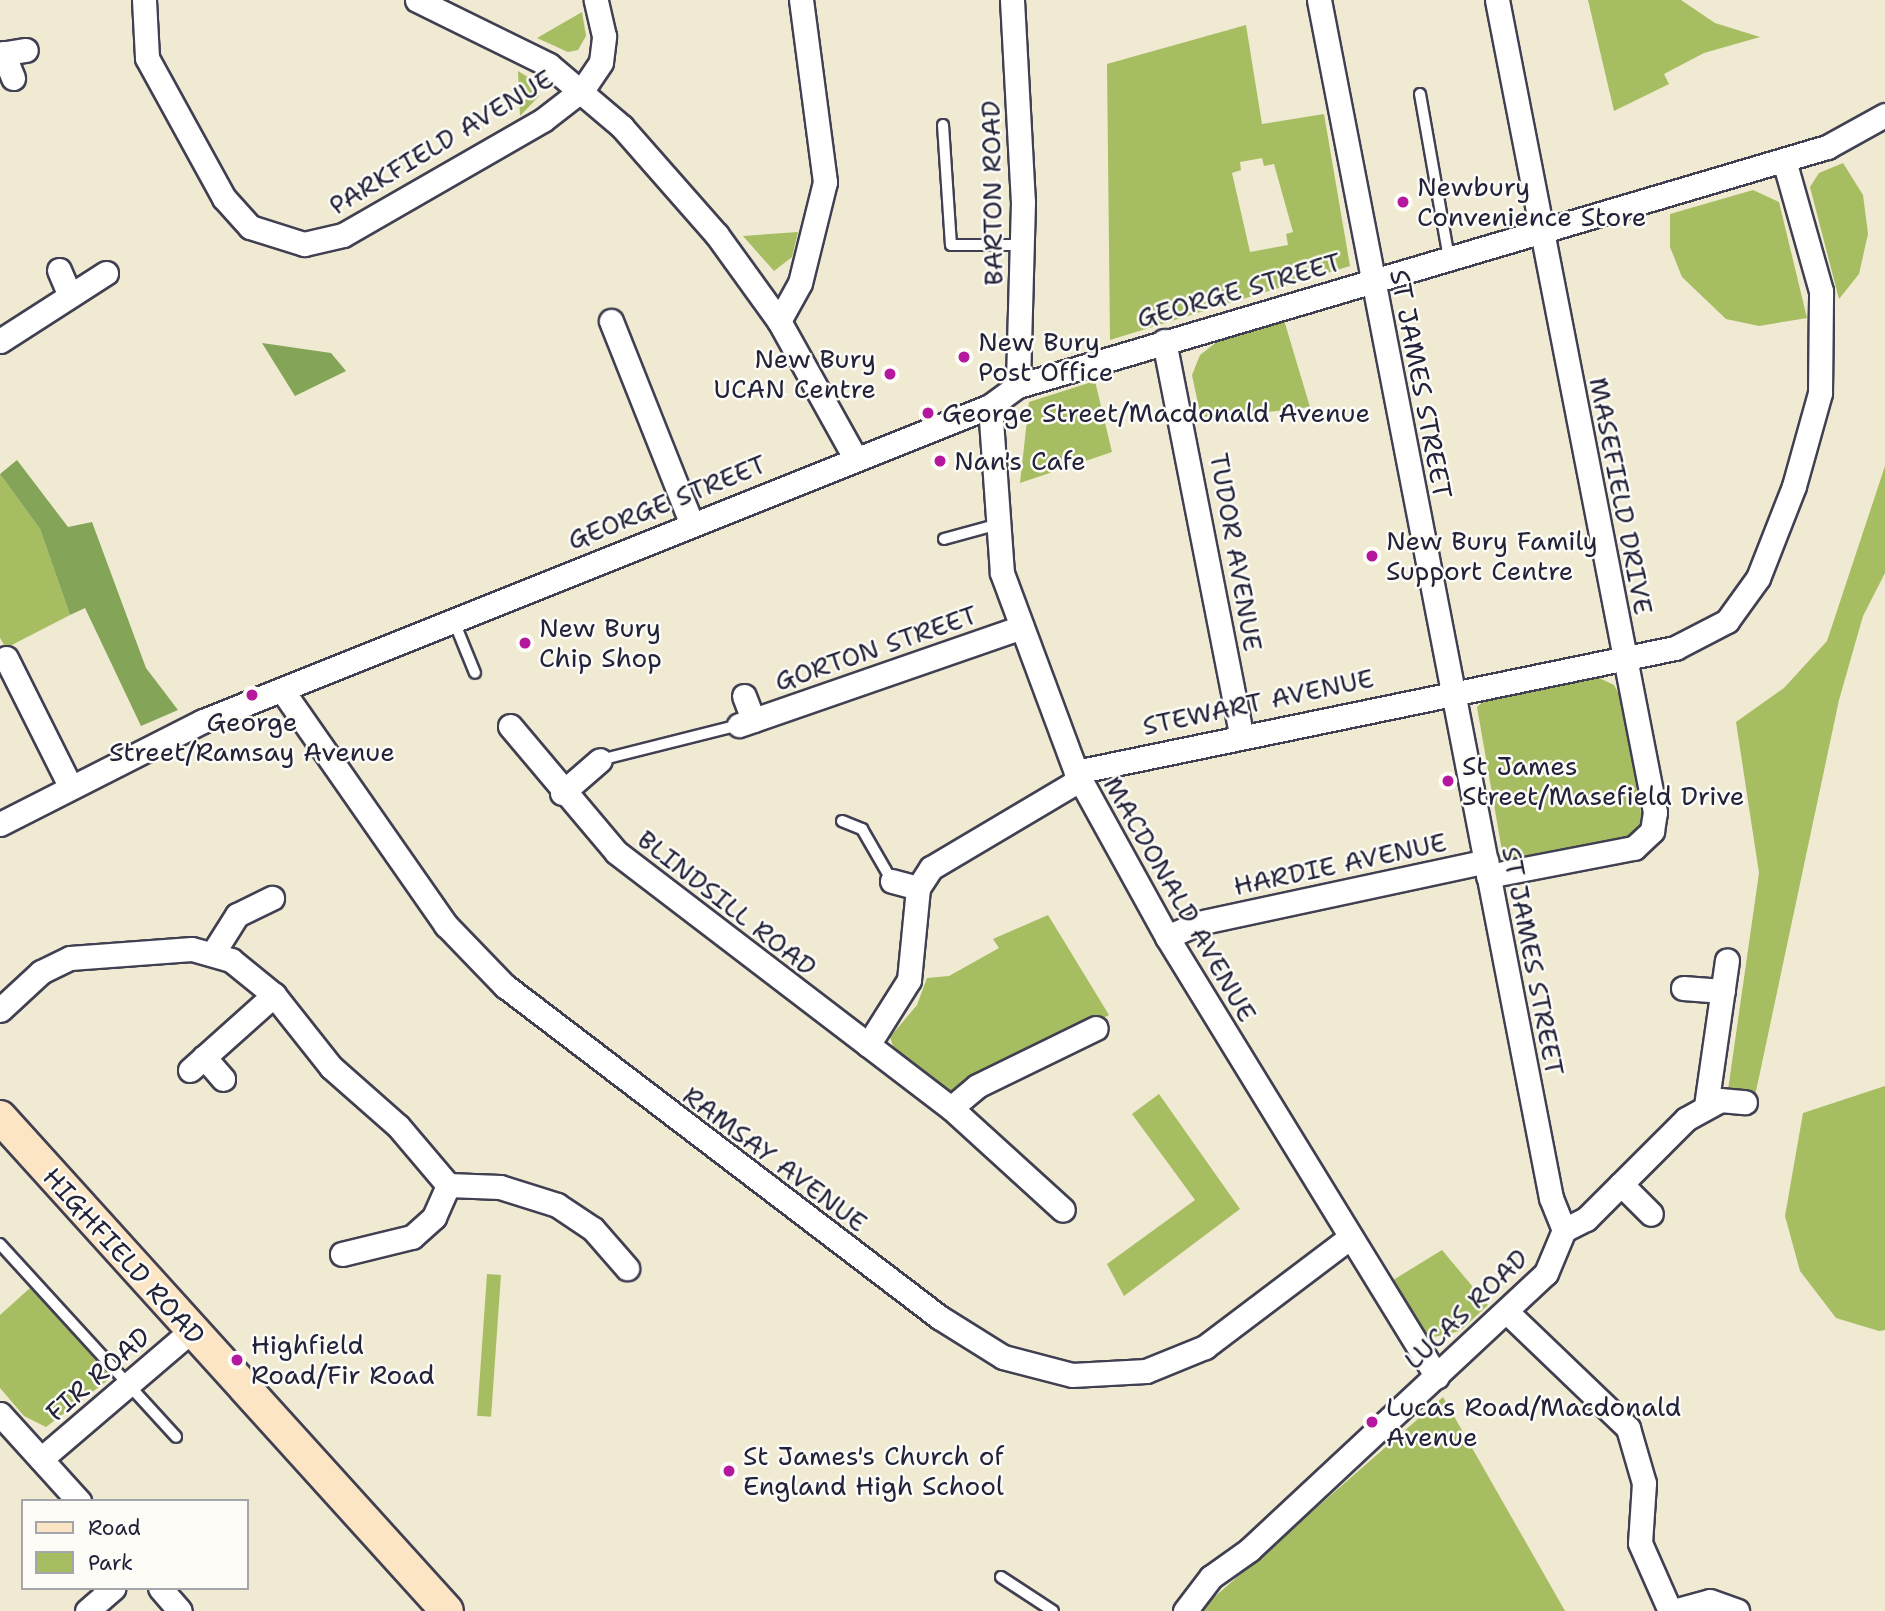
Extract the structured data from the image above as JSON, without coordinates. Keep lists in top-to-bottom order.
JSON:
{
  "streets": {
    "street": [
      "PARKFIELD AVENUE",
      "BARTON ROAD",
      "GEORGE STREET",
      "ST JAMES STREET",
      "MASEFIELD DRIVE",
      "TUDOR AVENUE",
      "GORTON STREET",
      "STEWART AVENUE",
      "HARDIE AVENUE",
      "MACDONALD AVENUE",
      "BLINDSILL ROAD",
      "RAMSAY AVENUE",
      "HIGHFIELD ROAD",
      "LUCAS ROAD",
      "FIR ROAD"
    ]
  },
  "crossings": [
    ["BARTON ROAD", "GEORGE STREET"],
    ["GEORGE STREET", "ST JAMES STREET"],
    ["GEORGE STREET", "MASEFIELD DRIVE"],
    ["GEORGE STREET", "TUDOR AVENUE"],
    ["GEORGE STREET", "STEWART AVENUE"],
    ["GEORGE STREET", "MACDONALD AVENUE"],
    ["GEORGE STREET", "RAMSAY AVENUE"],
    ["ST JAMES STREET", "MASEFIELD DRIVE"],
    ["ST JAMES STREET", "STEWART AVENUE"],
    ["ST JAMES STREET", "HARDIE AVENUE"],
    ["ST JAMES STREET", "LUCAS ROAD"],
    ["MASEFIELD DRIVE", "STEWART AVENUE"],
    ["MASEFIELD DRIVE", "HARDIE AVENUE"],
    ["TUDOR AVENUE", "STEWART AVENUE"],
    ["GORTON STREET", "MACDONALD AVENUE"],
    ["STEWART AVENUE", "MACDONALD AVENUE"],
    ["HARDIE AVENUE", "MACDONALD AVENUE"],
    ["MACDONALD AVENUE", "RAMSAY AVENUE"],
    ["MACDONALD AVENUE", "LUCAS ROAD"],
    ["HIGHFIELD ROAD", "FIR ROAD"]
  ],
  "places": [
    "Newbury Convenience Store",
    "New Bury Post Office",
    "New Bury UCAN Centre",
    "George Street/Macdonald Avenue",
    "Nan's Cafe",
    "New Bury Family Support Centre",
    "New Bury Chip Shop",
    "George Street/Ramsay Avenue",
    "St James Street/Masefield Drive",
    "Highfield Road/Fir Road",
    "Lucas Road/Macdonald Avenue",
    "St James's Church of England High School"
  ],
  "legend": ["Road", "Park"]
}
